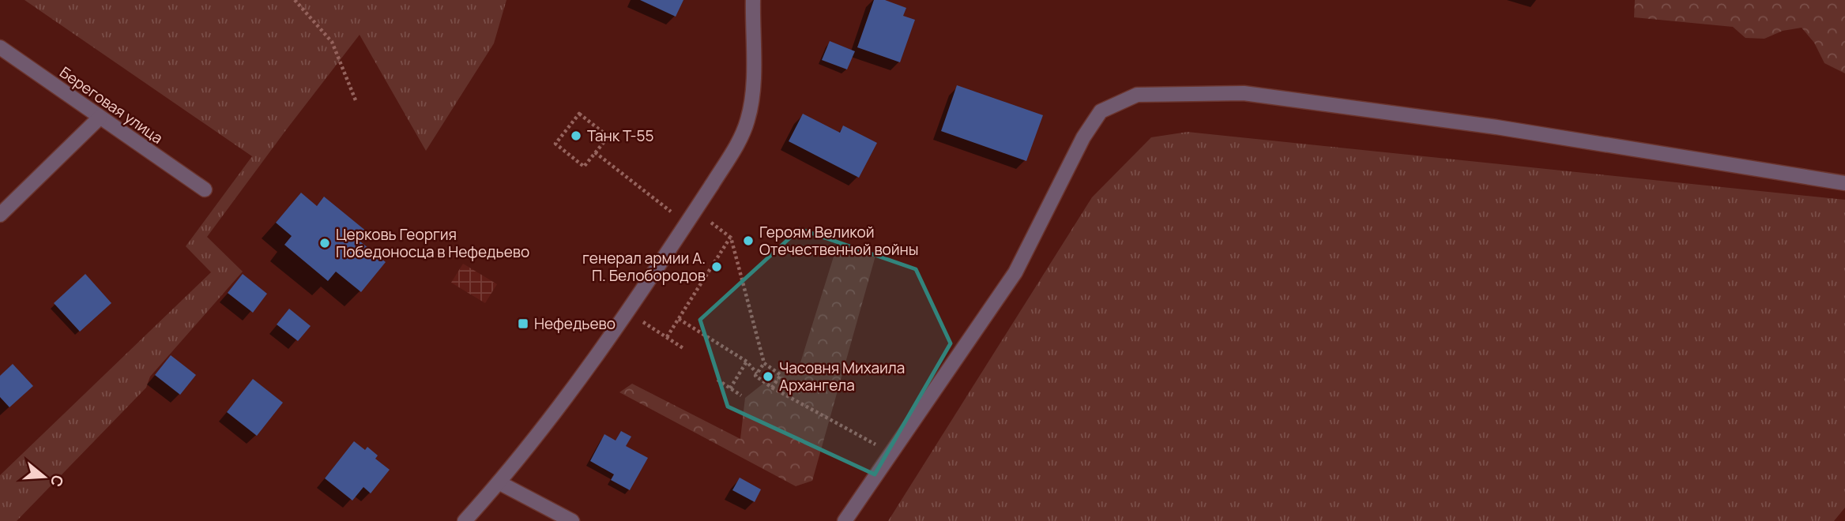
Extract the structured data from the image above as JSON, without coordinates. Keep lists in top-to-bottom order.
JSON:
{
  "streets": {
    "street": ["Береговая улица"]
  },
  "places": {
    "other": [
      "Танк Т-55",
      "Героям Великой Отечественной войны",
      "Церковь Георгия Победоносца в Нефедьево",
      "генерал армии А. П. Белобородов",
      "Часовня Михаила Архангела"
    ],
    "transit": ["Нефедьево"]
  },
  "north": "right"
}
